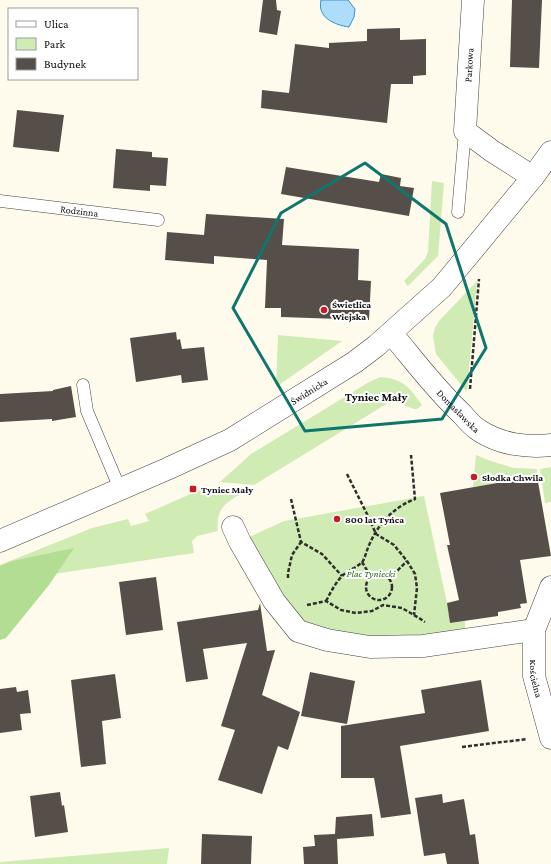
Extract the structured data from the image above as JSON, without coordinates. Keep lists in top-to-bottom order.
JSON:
{
  "streets": {
    "street": [
      "Parkowa",
      "Świdnicka",
      "Domasławska",
      "Kościelna"
    ],
    "lane": ["Rodzinna"]
  },
  "crossings": [
    ["Świdnicka", "Domasławska"]
  ],
  "districts": ["Tyniec Mały"],
  "parks": ["Plac Tyniecki"],
  "places": {
    "other": ["Świetlica Wiejska", "Słodka Chwila", "800 lat Tyńca"],
    "transit": ["Tyniec Mały"]
  },
  "legend": ["Ulica", "Park", "Budynek"]
}
